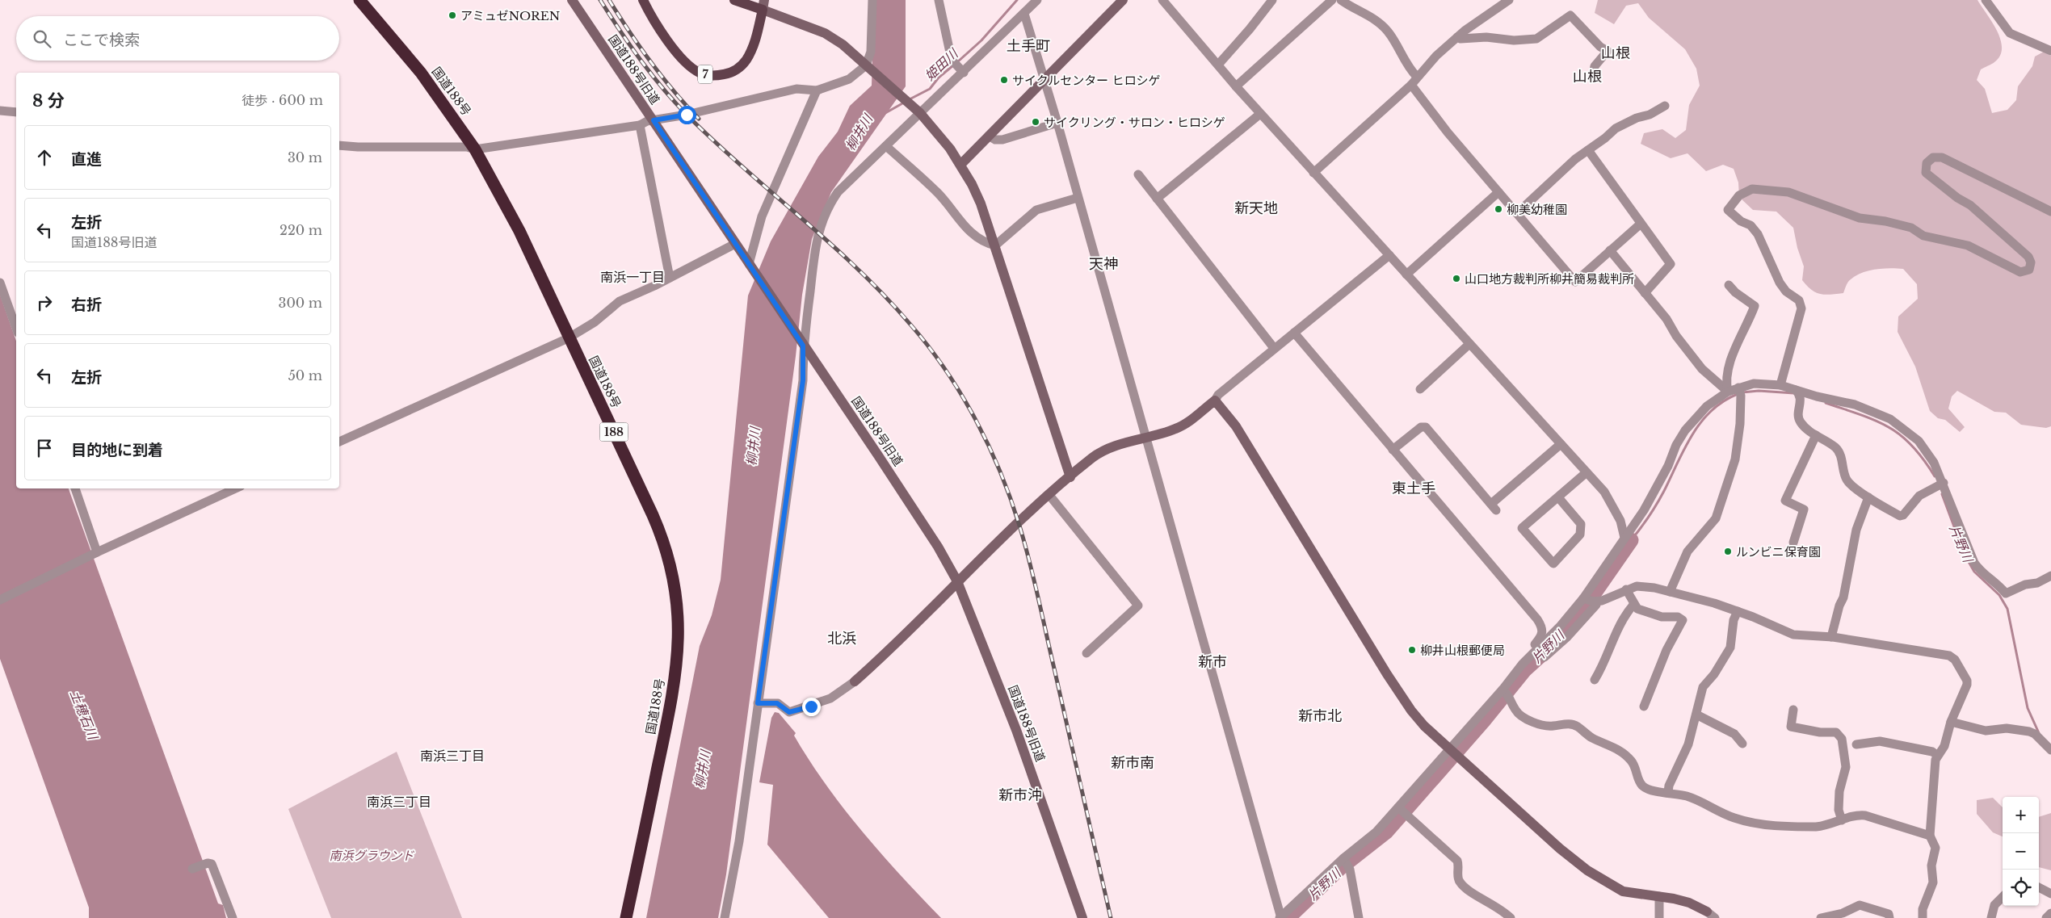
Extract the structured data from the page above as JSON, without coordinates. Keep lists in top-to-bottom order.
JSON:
{
  "streets": {
    "highway": ["国道188号", "188"],
    "main road": ["7"],
    "street": ["国道188号旧道"]
  },
  "districts": [
    "土手町",
    "山根",
    "山根",
    "新天地",
    "天神",
    "南浜一丁目",
    "東土手",
    "北浜",
    "新市",
    "新市北",
    "南浜三丁目",
    "新市南",
    "新市沖",
    "南浜三丁目"
  ],
  "water": [
    "姫田川",
    "柳井川",
    "片野川",
    "土穂石川"
  ],
  "parks": ["南浜グラウンド"],
  "places": [
    "アミュゼNOREN",
    "サイクルセンター ヒロシゲ",
    "サイクリング・サロン・ヒロシゲ",
    "柳美幼稚園",
    "山口地方裁判所柳井簡易裁判所",
    "ルンビニ保育園",
    "柳井山根郵便局"
  ],
  "page": {
    "search": "ここで検索",
    "heading": ["8 分", "徒歩 · 600 m"],
    "list": [
      ["直進", "30 m"],
      ["左折", "国道188号旧道", "220 m"],
      ["右折", "300 m"],
      ["左折", "50 m"],
      "目的地に到着"
    ],
    "map_buttons": ["+", "−"]
  }
}
